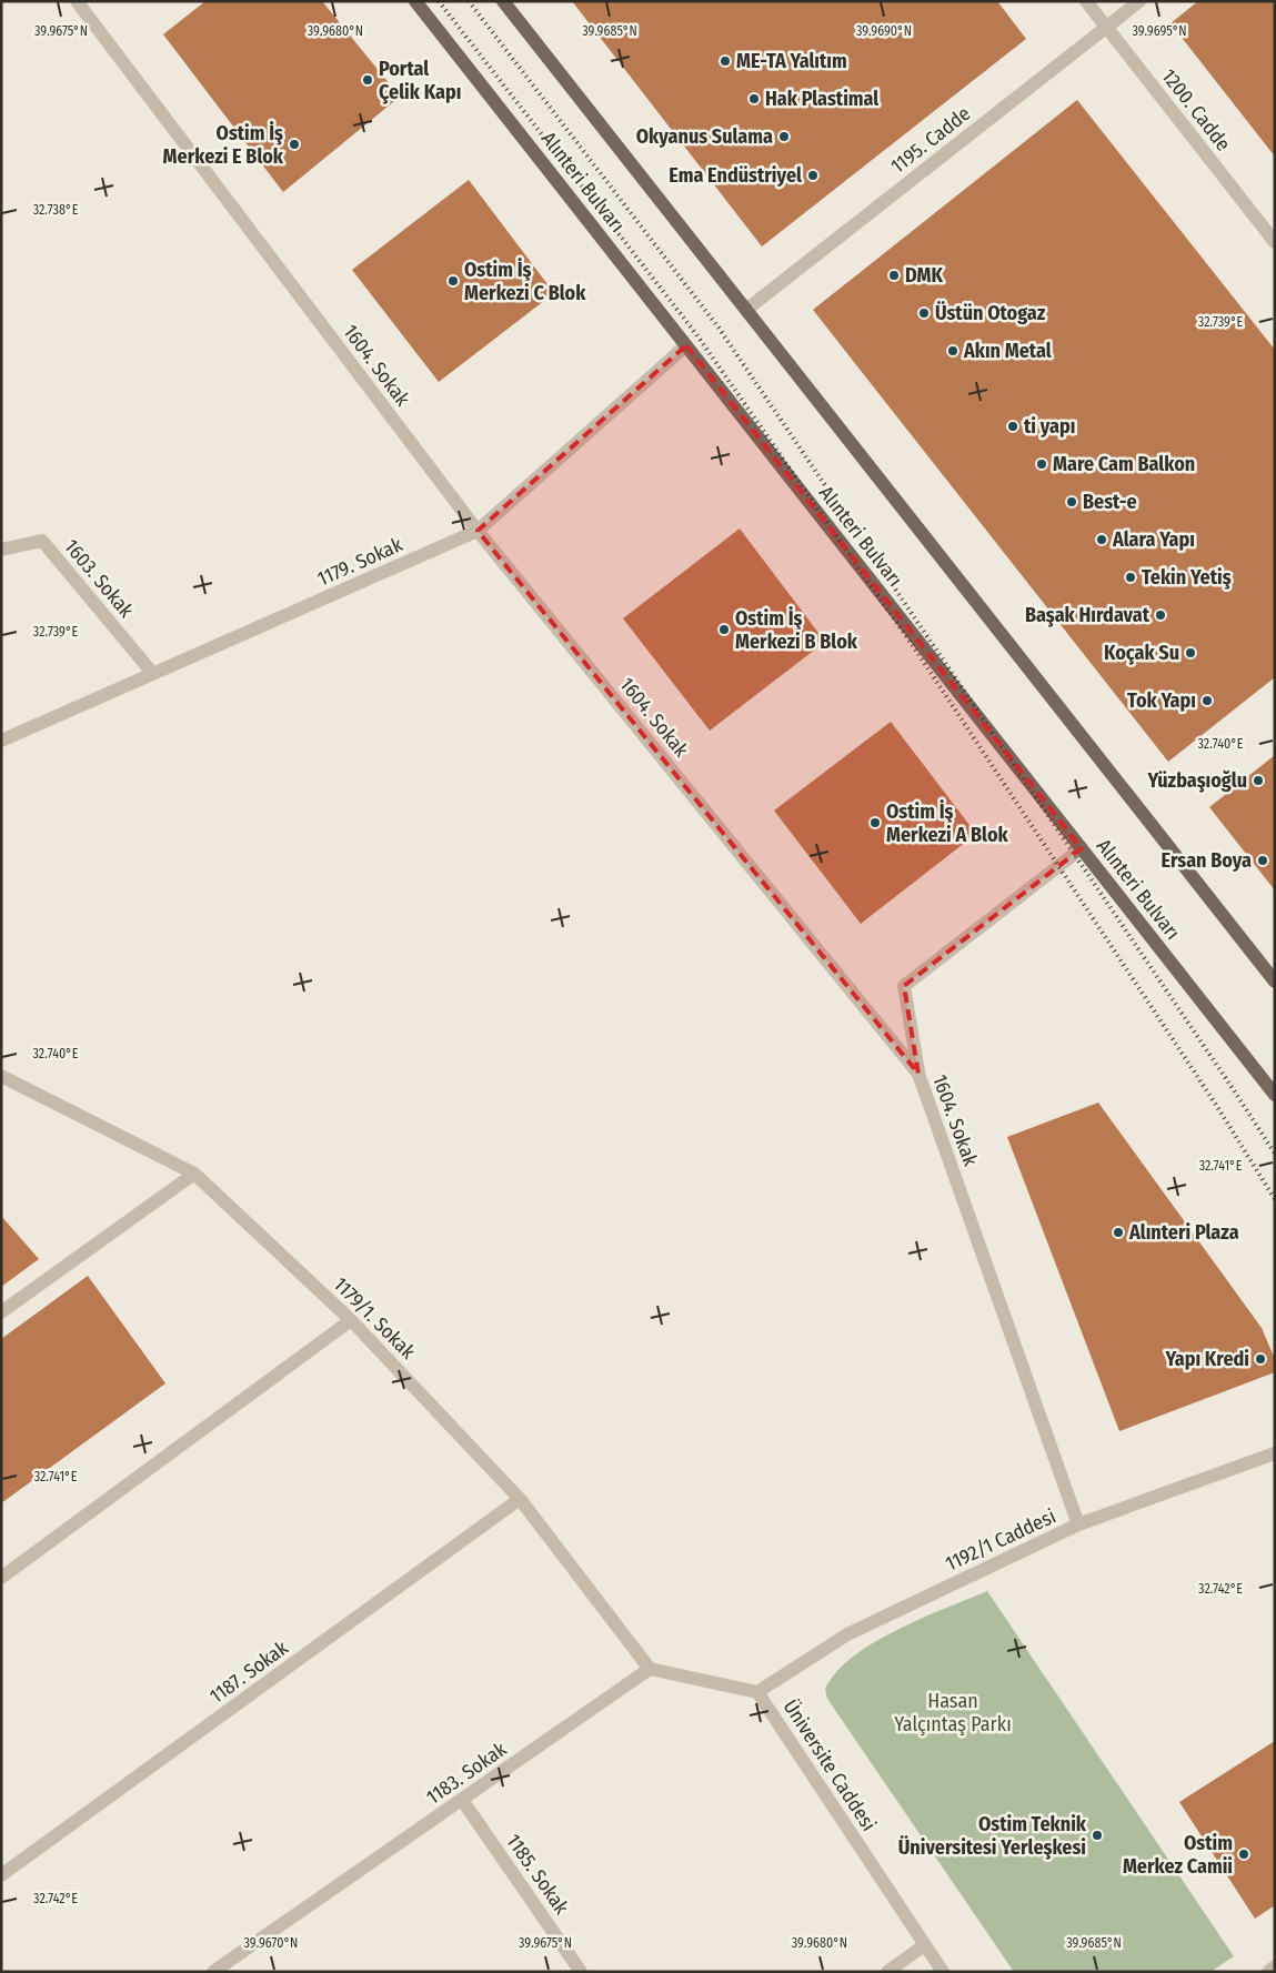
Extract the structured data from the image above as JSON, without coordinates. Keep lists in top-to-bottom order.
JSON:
{
  "streets": {
    "main road": ["Alınteri Bulvarı"],
    "street": [
      "1200. Cadde",
      "1195. Cadde",
      "1604. Sokak",
      "1179. Sokak",
      "1603. Sokak",
      "1179/1. Sokak",
      "1192/1 Caddesi",
      "1187. Sokak",
      "Üniversite Caddesi",
      "1183. Sokak",
      "1185. Sokak"
    ]
  },
  "crossings": [
    ["1200. Cadde", "1195. Cadde"],
    ["Alınteri Bulvarı", "1179. Sokak"],
    ["1604. Sokak", "1179. Sokak"],
    ["1604. Sokak", "1192/1 Caddesi"],
    ["1179. Sokak", "1603. Sokak"],
    ["1179/1. Sokak", "1187. Sokak"],
    ["1179/1. Sokak", "1183. Sokak"],
    ["1192/1 Caddesi", "Üniversite Caddesi"],
    ["1183. Sokak", "1185. Sokak"]
  ],
  "parks": ["Hasan Yalçıntaş Parkı"],
  "places": [
    "ME-TA Yalıtım",
    "Portal Çelik Kapı",
    "Hak Plastimal",
    "Okyanus Sulama",
    "Ostim İş Merkezi E Blok",
    "Ema Endüstriyel",
    "DMK",
    "Ostim İş Merkezi C Blok",
    "Üstün Otogaz",
    "Akın Metal",
    "ti yapı",
    "Mare Cam Balkon",
    "Best-e",
    "Alara Yapı",
    "Tekin Yetiş",
    "Başak Hırdavat",
    "Ostim İş Merkezi B Blok",
    "Koçak Su",
    "Tok Yapı",
    "Yüzbaşıoğlu",
    "Ostim İş Merkezi A Blok",
    "Ersan Boya",
    "Alınteri Plaza",
    "Yapı Kredi",
    "Ostim Teknik Üniversitesi Yerleşkesi",
    "Ostim Merkez Camii"
  ],
  "coordinates": [
    "39.9690°N",
    "39.9675°N",
    "39.9680°N",
    "39.9685°N",
    "39.9695°N",
    "32.738°E",
    "32.739°E",
    "32.740°E",
    "32.741°E",
    "32.742°E",
    "39.9670°N"
  ]
}
